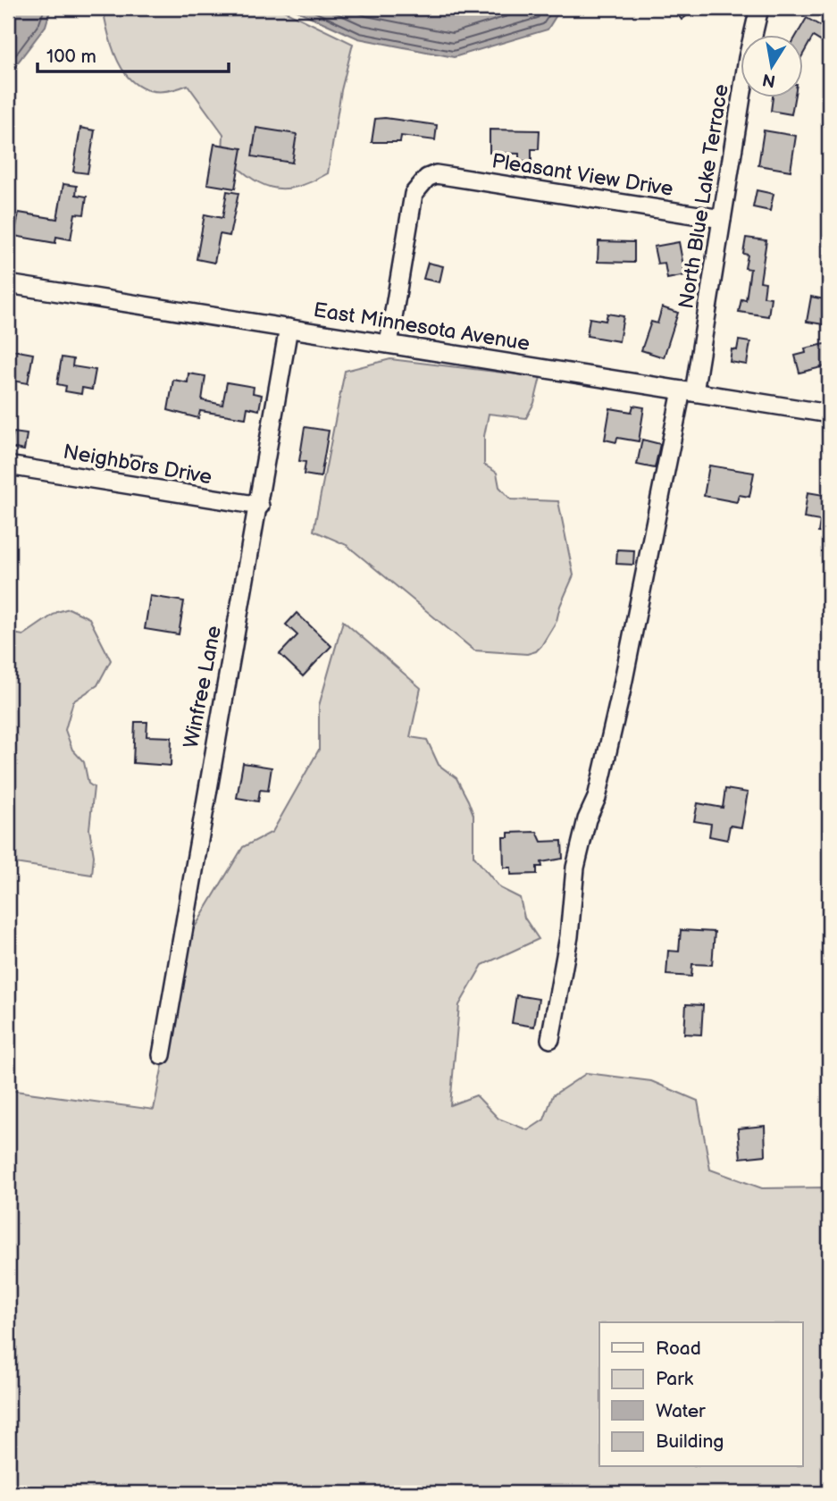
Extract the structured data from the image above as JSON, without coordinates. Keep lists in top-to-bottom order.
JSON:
{
  "streets": {
    "street": [
      "Pleasant View Drive",
      "North Blue Lake Terrace",
      "East Minnesota Avenue",
      "Neighbors Drive",
      "Winfree Lane"
    ]
  },
  "crossings": [
    ["Pleasant View Drive", "North Blue Lake Terrace"],
    ["Pleasant View Drive", "East Minnesota Avenue"],
    ["North Blue Lake Terrace", "East Minnesota Avenue"],
    ["East Minnesota Avenue", "Winfree Lane"],
    ["Neighbors Drive", "Winfree Lane"]
  ],
  "legend": [
    "Road",
    "Park",
    "Water",
    "Building"
  ],
  "scale_bar": "100 m",
  "north": "bottom"
}
